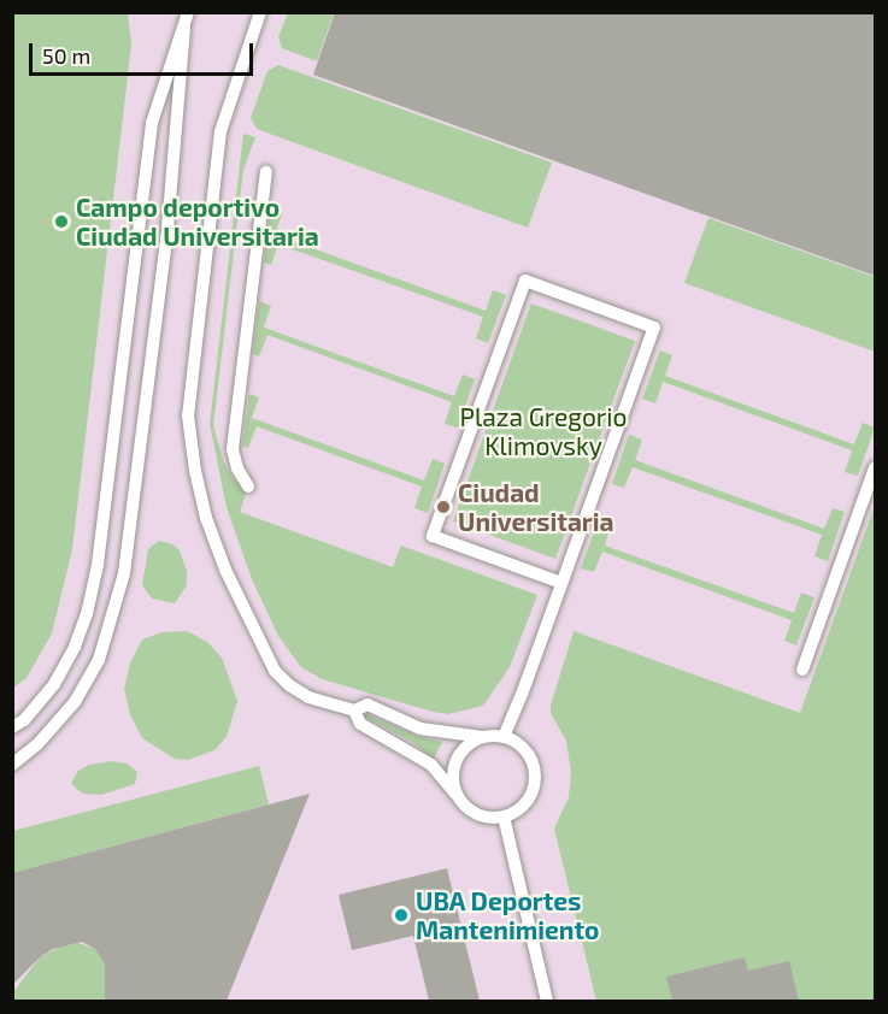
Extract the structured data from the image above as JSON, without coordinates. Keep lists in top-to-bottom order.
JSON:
{
  "parks": ["Plaza Gregorio Klimovsky"],
  "places": ["Campo deportivo Ciudad Universitaria", "Ciudad Universitaria", "UBA Deportes Mantenimiento"],
  "scale_bar": "50 m"
}
